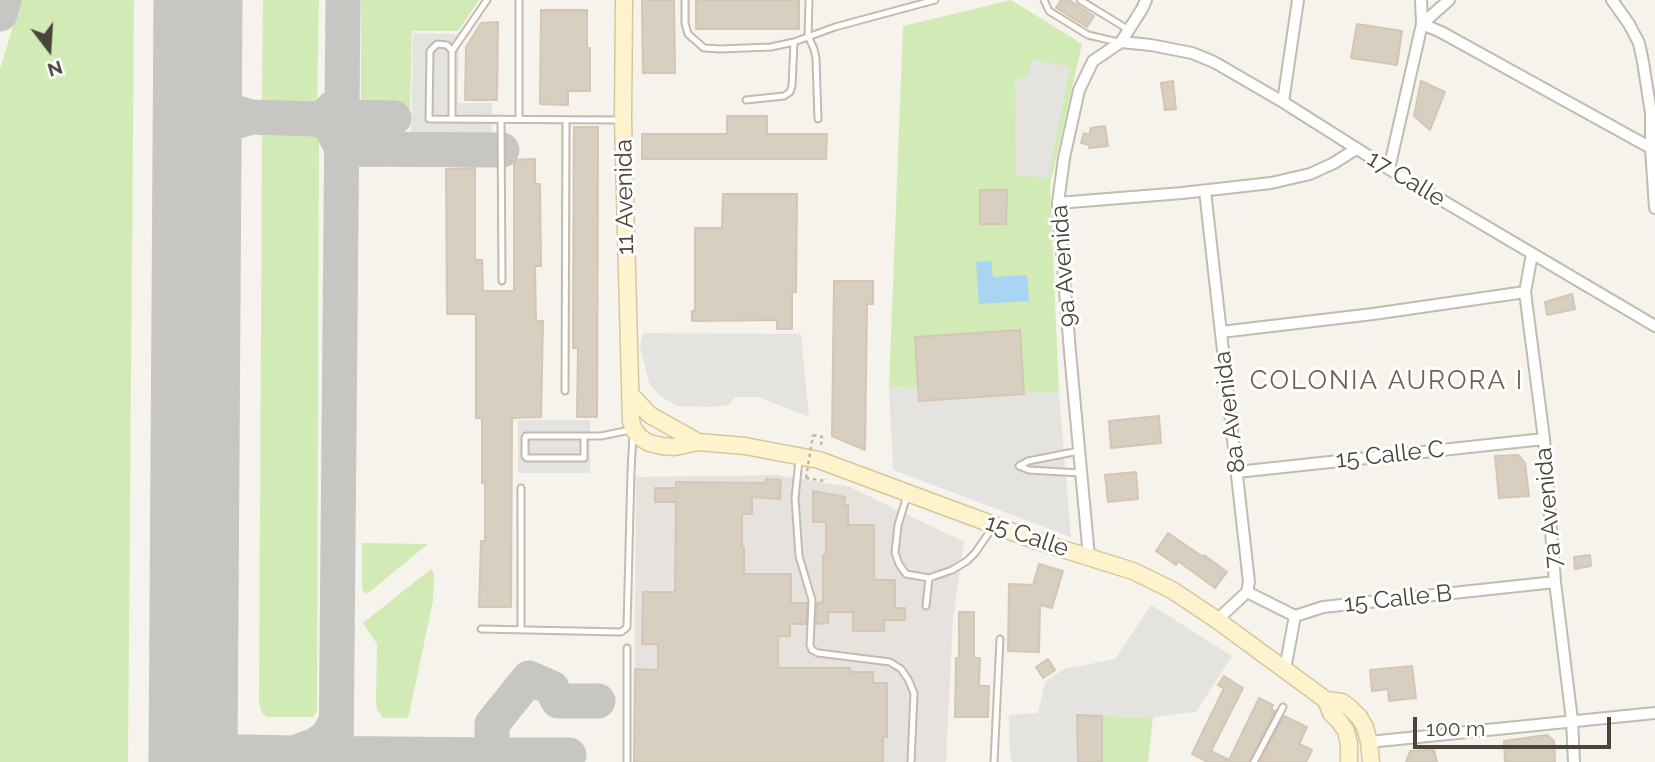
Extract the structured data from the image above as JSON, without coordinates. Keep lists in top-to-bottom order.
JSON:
{
  "streets": {
    "main road": ["11 Avenida", "15 Calle"],
    "street": [
      "17 Calle",
      "9a Avenida",
      "8a Avenida",
      "15 Calle C",
      "7a Avenida",
      "15 Calle B"
    ]
  },
  "crossings": [
    ["17 Calle", "9a Avenida"],
    ["17 Calle", "7a Avenida"],
    ["9a Avenida", "15 Calle"],
    ["8a Avenida", "15 Calle C"],
    ["15 Calle C", "7a Avenida"],
    ["7a Avenida", "15 Calle B"]
  ],
  "districts": ["COLONIA AURORA I"],
  "scale_bar": "100 m",
  "north": "bottom"
}
